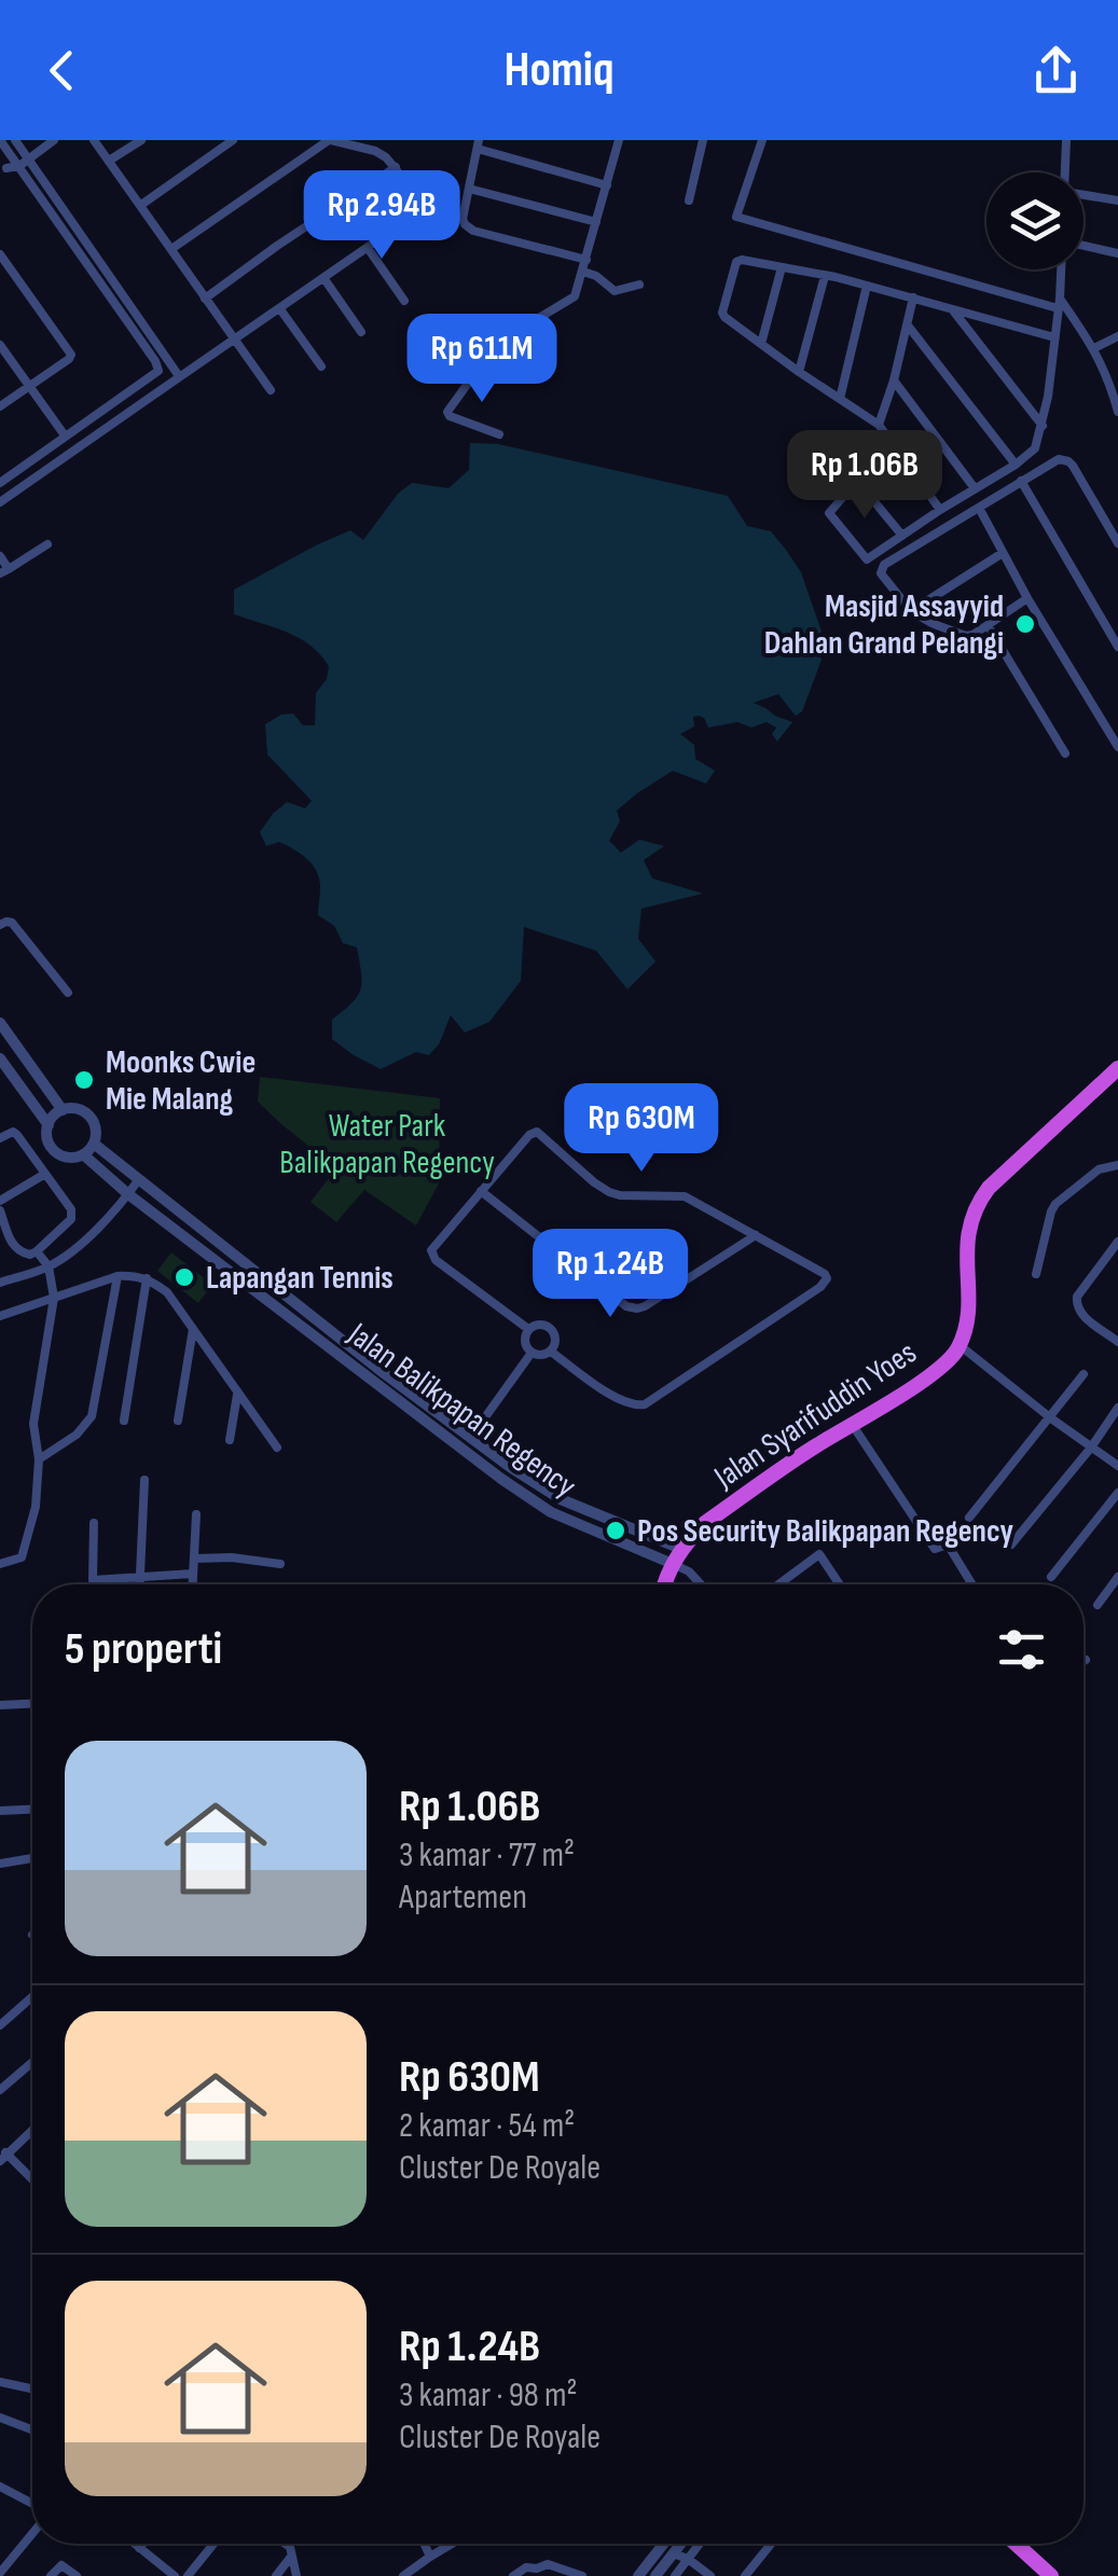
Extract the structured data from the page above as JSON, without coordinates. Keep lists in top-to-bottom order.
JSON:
{
  "streets": {
    "highway": ["Jalan Syarifuddin Yoes"],
    "street": ["Jalan Balikpapan Regency"]
  },
  "crossings": [
    ["Jalan Balikpapan Regency", "Jalan Syarifuddin Yoes"]
  ],
  "parks": ["Water Park Balikpapan Regency"],
  "places": [
    "Masjid Assayyid Dahlan Grand Pelangi",
    "Moonks Cwie Mie Malang",
    "Lapangan Tennis",
    "Pos Security Balikpapan Regency"
  ],
  "page": {
    "header": "Homiq",
    "price": [
      "Rp 2.94B",
      "Rp 611M",
      "Rp 1.06B",
      "Rp 630M",
      "Rp 1.24B"
    ],
    "heading": "5 properti",
    "list": [
      {
        "name": "Rp 1.06B",
        "note": "3 kamar · 77 m² · Apartemen"
      },
      {
        "name": "Rp 630M",
        "note": "2 kamar · 54 m² · Cluster De Royale"
      },
      {
        "name": "Rp 1.24B",
        "note": "3 kamar · 98 m² · Cluster De Royale"
      }
    ]
  }
}
